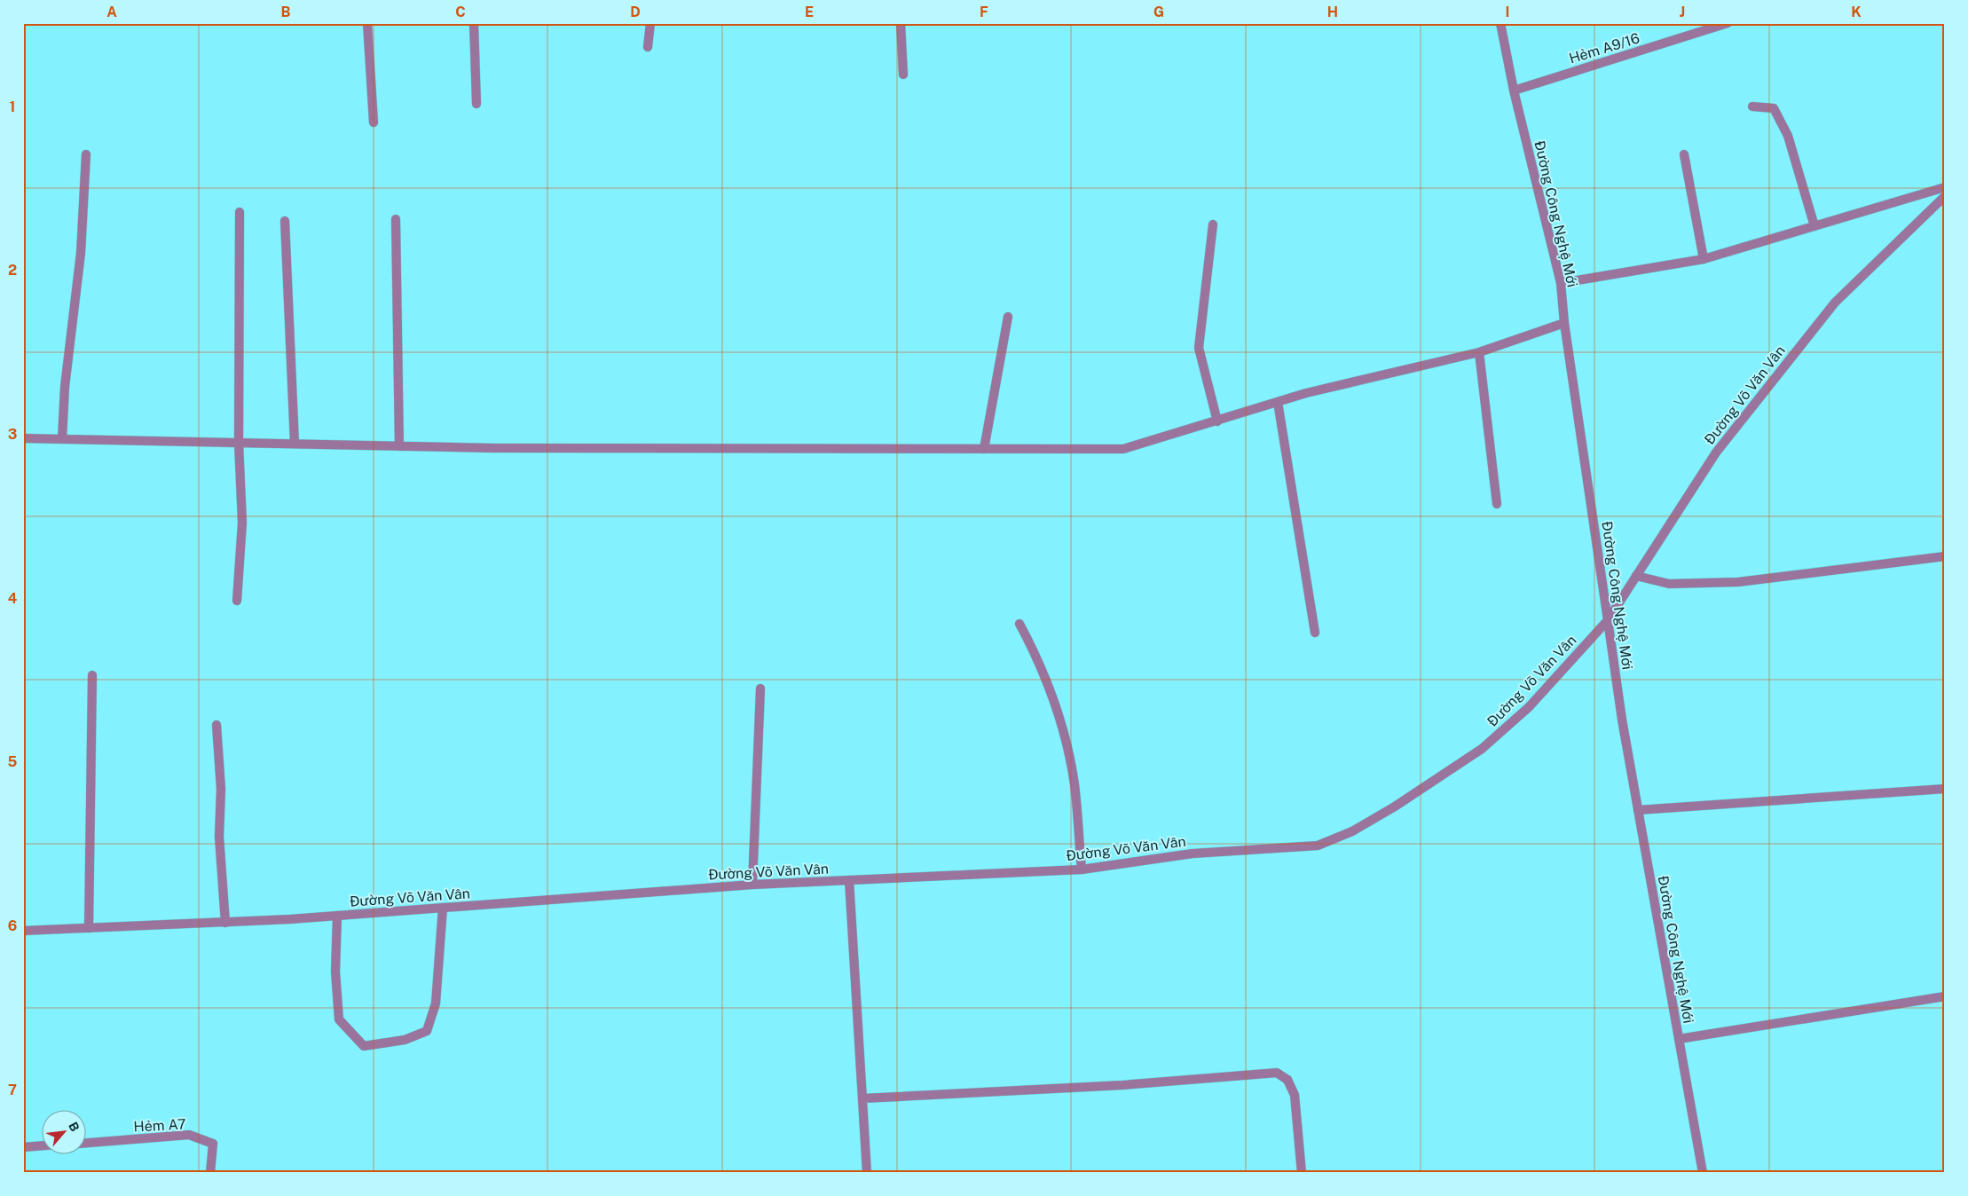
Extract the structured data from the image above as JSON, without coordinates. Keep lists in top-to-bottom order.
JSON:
{
  "streets": {
    "street": [
      "Hẻm A9/16",
      "Đường Công Nghệ Mới",
      "Đường Võ Văn Vân",
      "Hẻm A7"
    ]
  },
  "crossings": [
    ["Hẻm A9/16", "Đường Công Nghệ Mới"],
    ["Đường Công Nghệ Mới", "Đường Võ Văn Vân"]
  ],
  "north": "top right",
  "grid": {
    "columns": [
      "A",
      "B",
      "C",
      "D",
      "E",
      "F",
      "G",
      "H",
      "I",
      "J",
      "K"
    ],
    "rows": [
      "1",
      "2",
      "3",
      "4",
      "5",
      "6",
      "7"
    ]
  }
}
